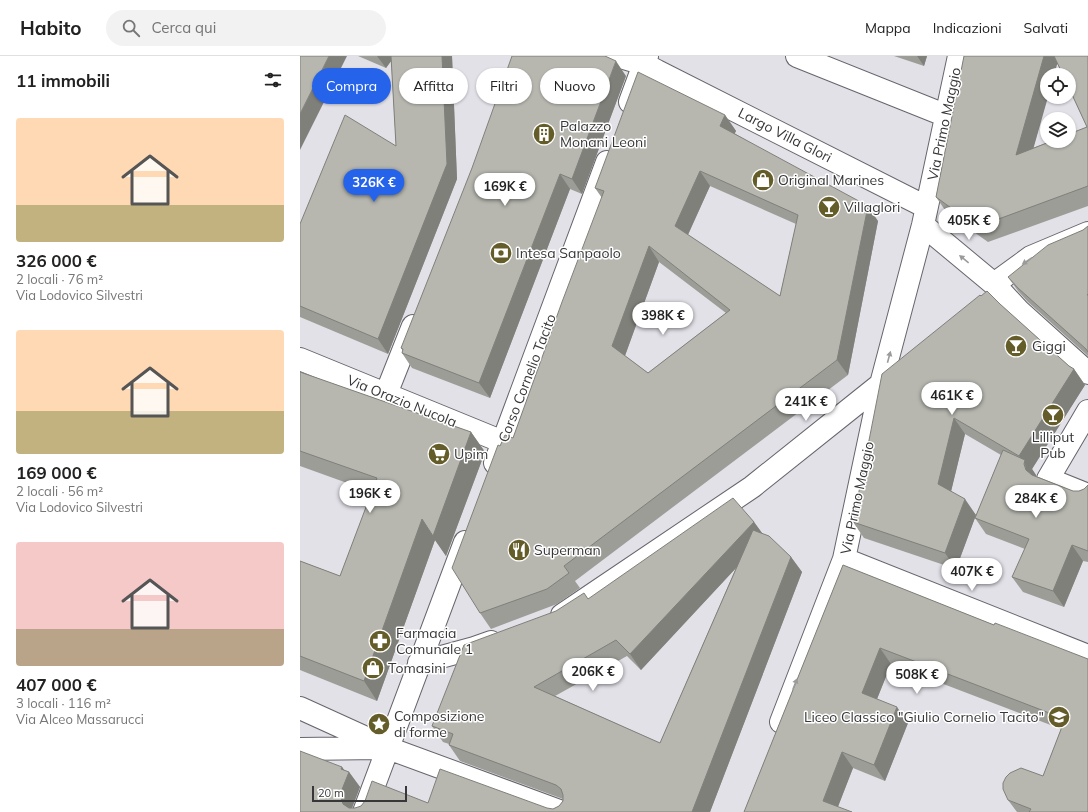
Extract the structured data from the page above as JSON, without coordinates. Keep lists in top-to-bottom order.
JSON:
{
  "streets": {
    "street": [
      "Via Primo Maggio",
      "Largo Villa Glori",
      "Corso Cornelio Tacito",
      "Via Orazio Nucola"
    ]
  },
  "crossings": [
    ["Via Primo Maggio", "Largo Villa Glori"],
    ["Corso Cornelio Tacito", "Via Orazio Nucola"]
  ],
  "one_way": ["Via Primo Maggio"],
  "places": {
    "building": ["Palazzo Monani Leoni"],
    "shop": ["Original Marines", "Tomasini"],
    "bar": ["Villaglori", "Giggi", "Lilliput Pub"],
    "bank": ["Intesa Sanpaolo"],
    "supermarket": ["Upim"],
    "restaurant": ["Superman"],
    "pharmacy": ["Farmacia Comunale 1"],
    "school or university": ["Liceo Classico \"Giulio Cornelio Tacito\""],
    "place": ["Composizione di forme"]
  },
  "scale_bar": "20 m",
  "page": {
    "header": "Habito",
    "search": "Cerca qui",
    "nav": ["Mappa", "Indicazioni", "Salvati"],
    "heading": "11 immobili",
    "chip": [
      "Compra",
      "Affitta",
      "Filtri",
      "Nuovo"
    ],
    "list": [
      {
        "name": "326 000 €",
        "note": "2 locali · 76 m² · Via Lodovico Silvestri"
      },
      {
        "name": "169 000 €",
        "note": "2 locali · 56 m² · Via Lodovico Silvestri"
      },
      {
        "name": "407 000 €",
        "note": "3 locali · 116 m² · Via Alceo Massarucci"
      }
    ],
    "price": [
      "326K €",
      "169K €",
      "405K €",
      "398K €",
      "461K €",
      "241K €",
      "196K €",
      "284K €",
      "407K €",
      "206K €",
      "508K €"
    ],
    "scale": "20 m"
  }
}
